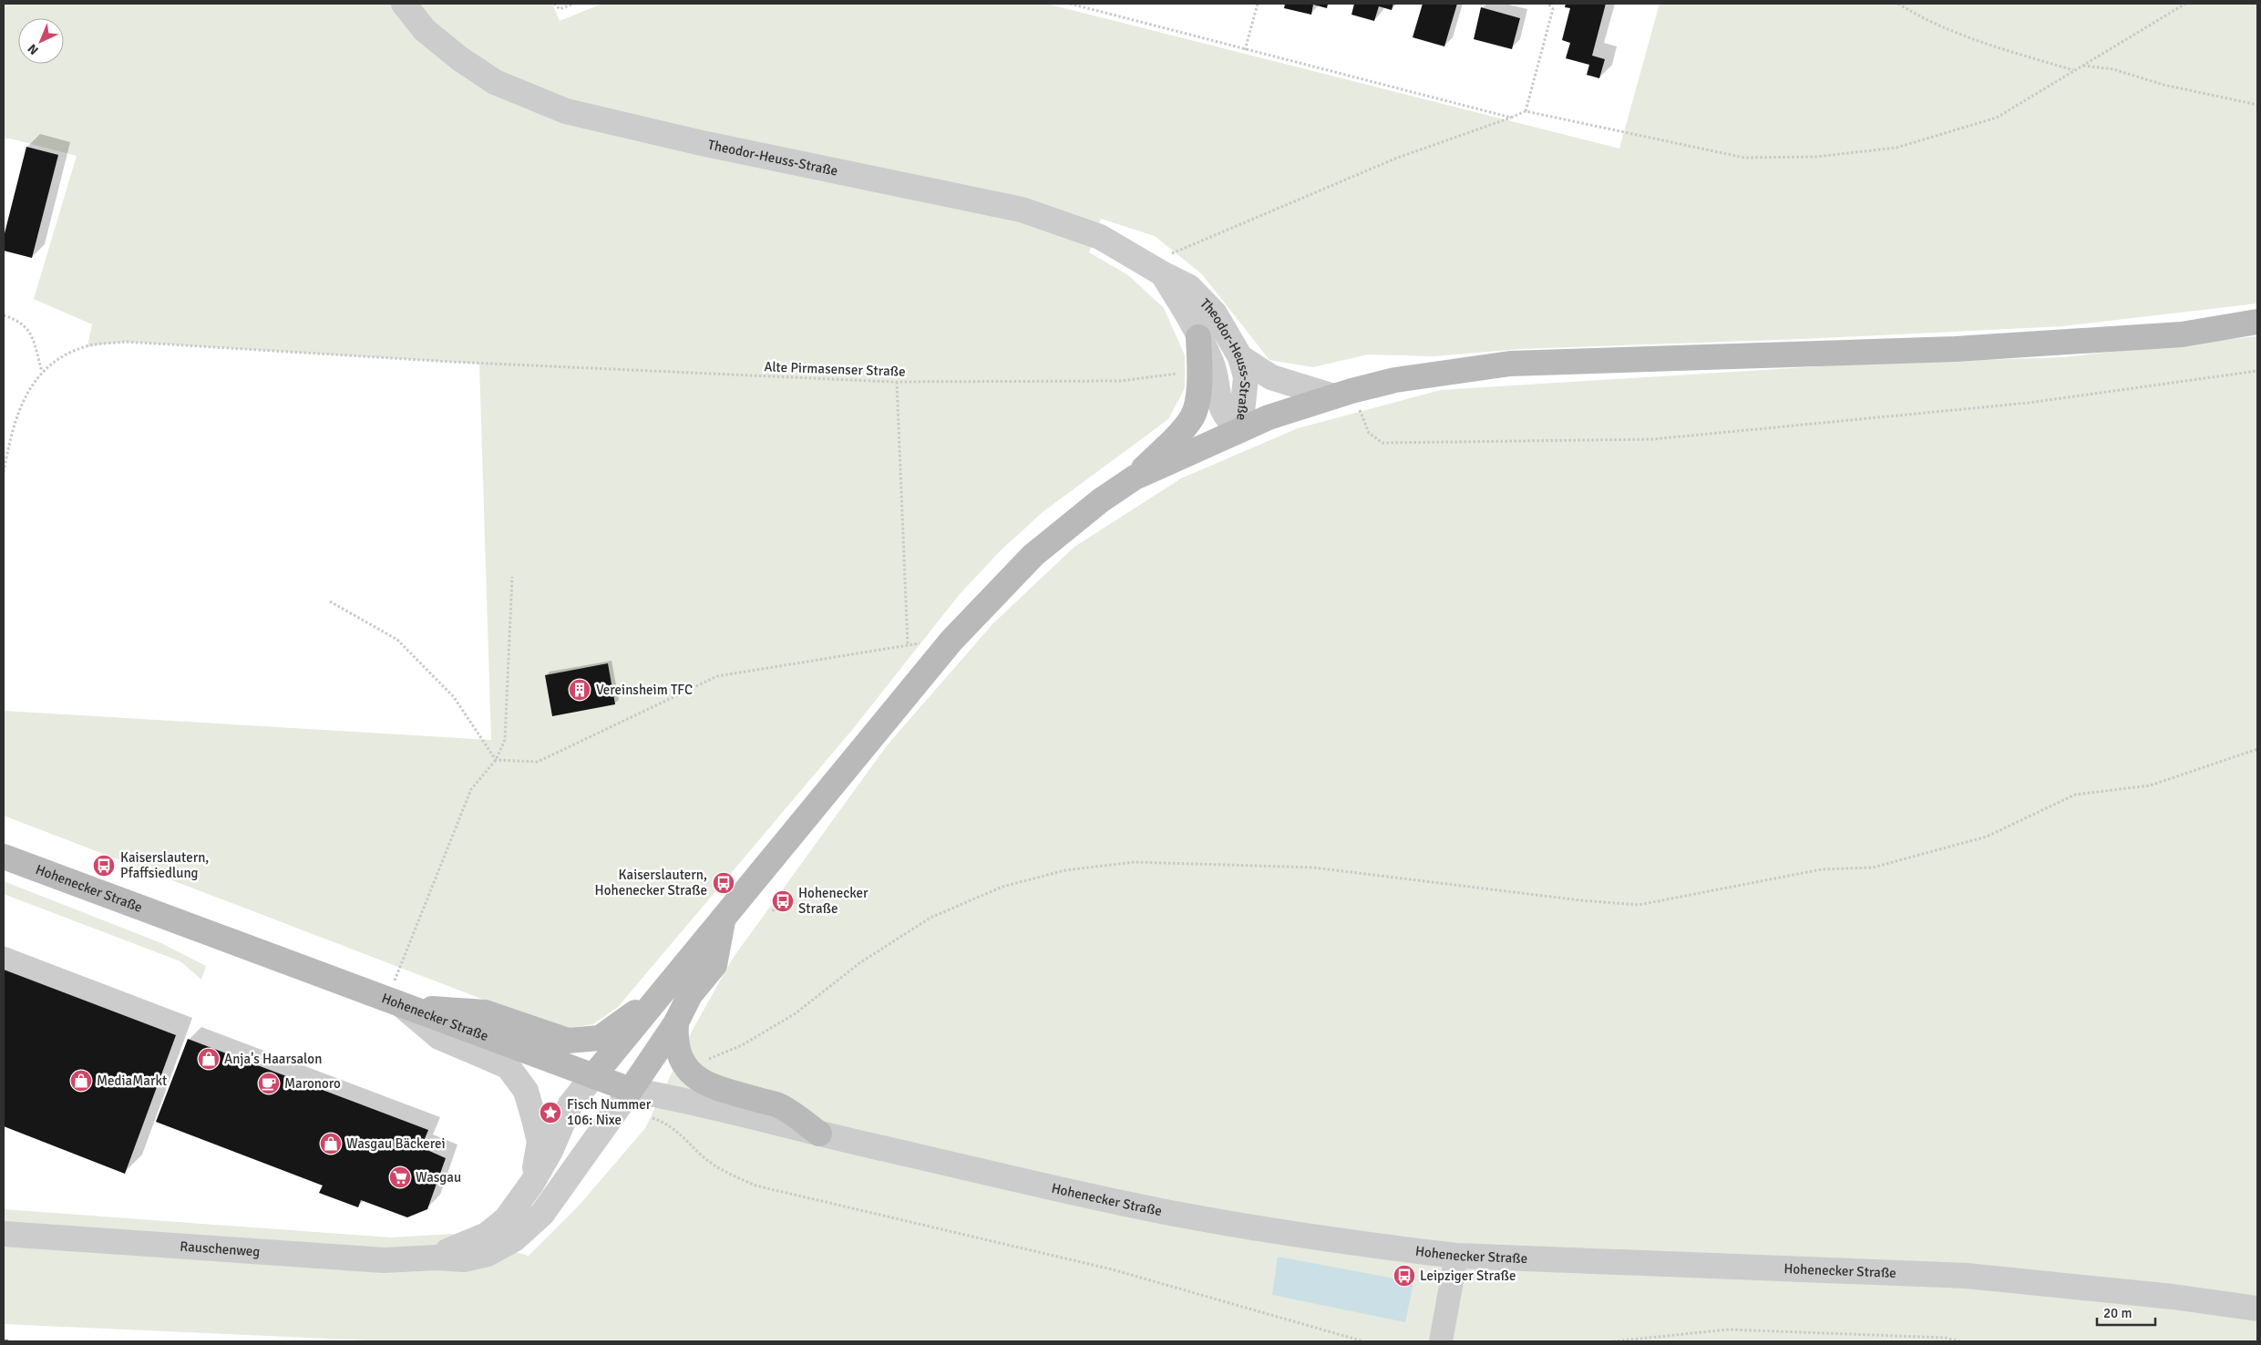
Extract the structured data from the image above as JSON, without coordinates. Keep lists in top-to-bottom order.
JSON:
{
  "streets": {
    "main road": ["Hohenecker Straße"],
    "street": ["Theodor-Heuss-Straße", "Rauschenweg"],
    "path": ["Alte Pirmasenser Straße"]
  },
  "crossings": [
    ["Hohenecker Straße", "Rauschenweg"]
  ],
  "places": {
    "building": ["Vereinsheim TFC"],
    "bus stop": [
      "Kaiserslautern, Pfaffsiedlung",
      "Kaiserslautern, Hohenecker Straße",
      "Hohenecker Straße",
      "Leipziger Straße"
    ],
    "shop": ["Anja's Haarsalon", "MediaMarkt", "Wasgau Bäckerei"],
    "cafe": ["Maronoro"],
    "place": ["Fisch Nummer 106: Nixe"],
    "supermarket": ["Wasgau"]
  },
  "scale_bar": "20 m",
  "north": "bottom left"
}
